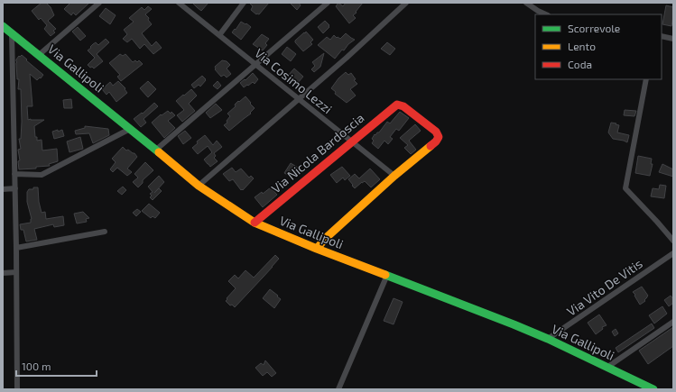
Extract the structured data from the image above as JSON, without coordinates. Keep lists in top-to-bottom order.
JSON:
{
  "streets": {
    "main road": ["Via Gallipoli", "Via Nicola Bardoscia"],
    "street": ["Via Cosimo Lezzi", "Via Vito De Vitis"]
  },
  "crossings": [
    ["Via Gallipoli", "Via Nicola Bardoscia"],
    ["Via Gallipoli", "Via Vito De Vitis"],
    ["Via Cosimo Lezzi", "Via Nicola Bardoscia"]
  ],
  "legend": ["Scorrevole", "Lento", "Coda"],
  "scale_bar": "100 m"
}
